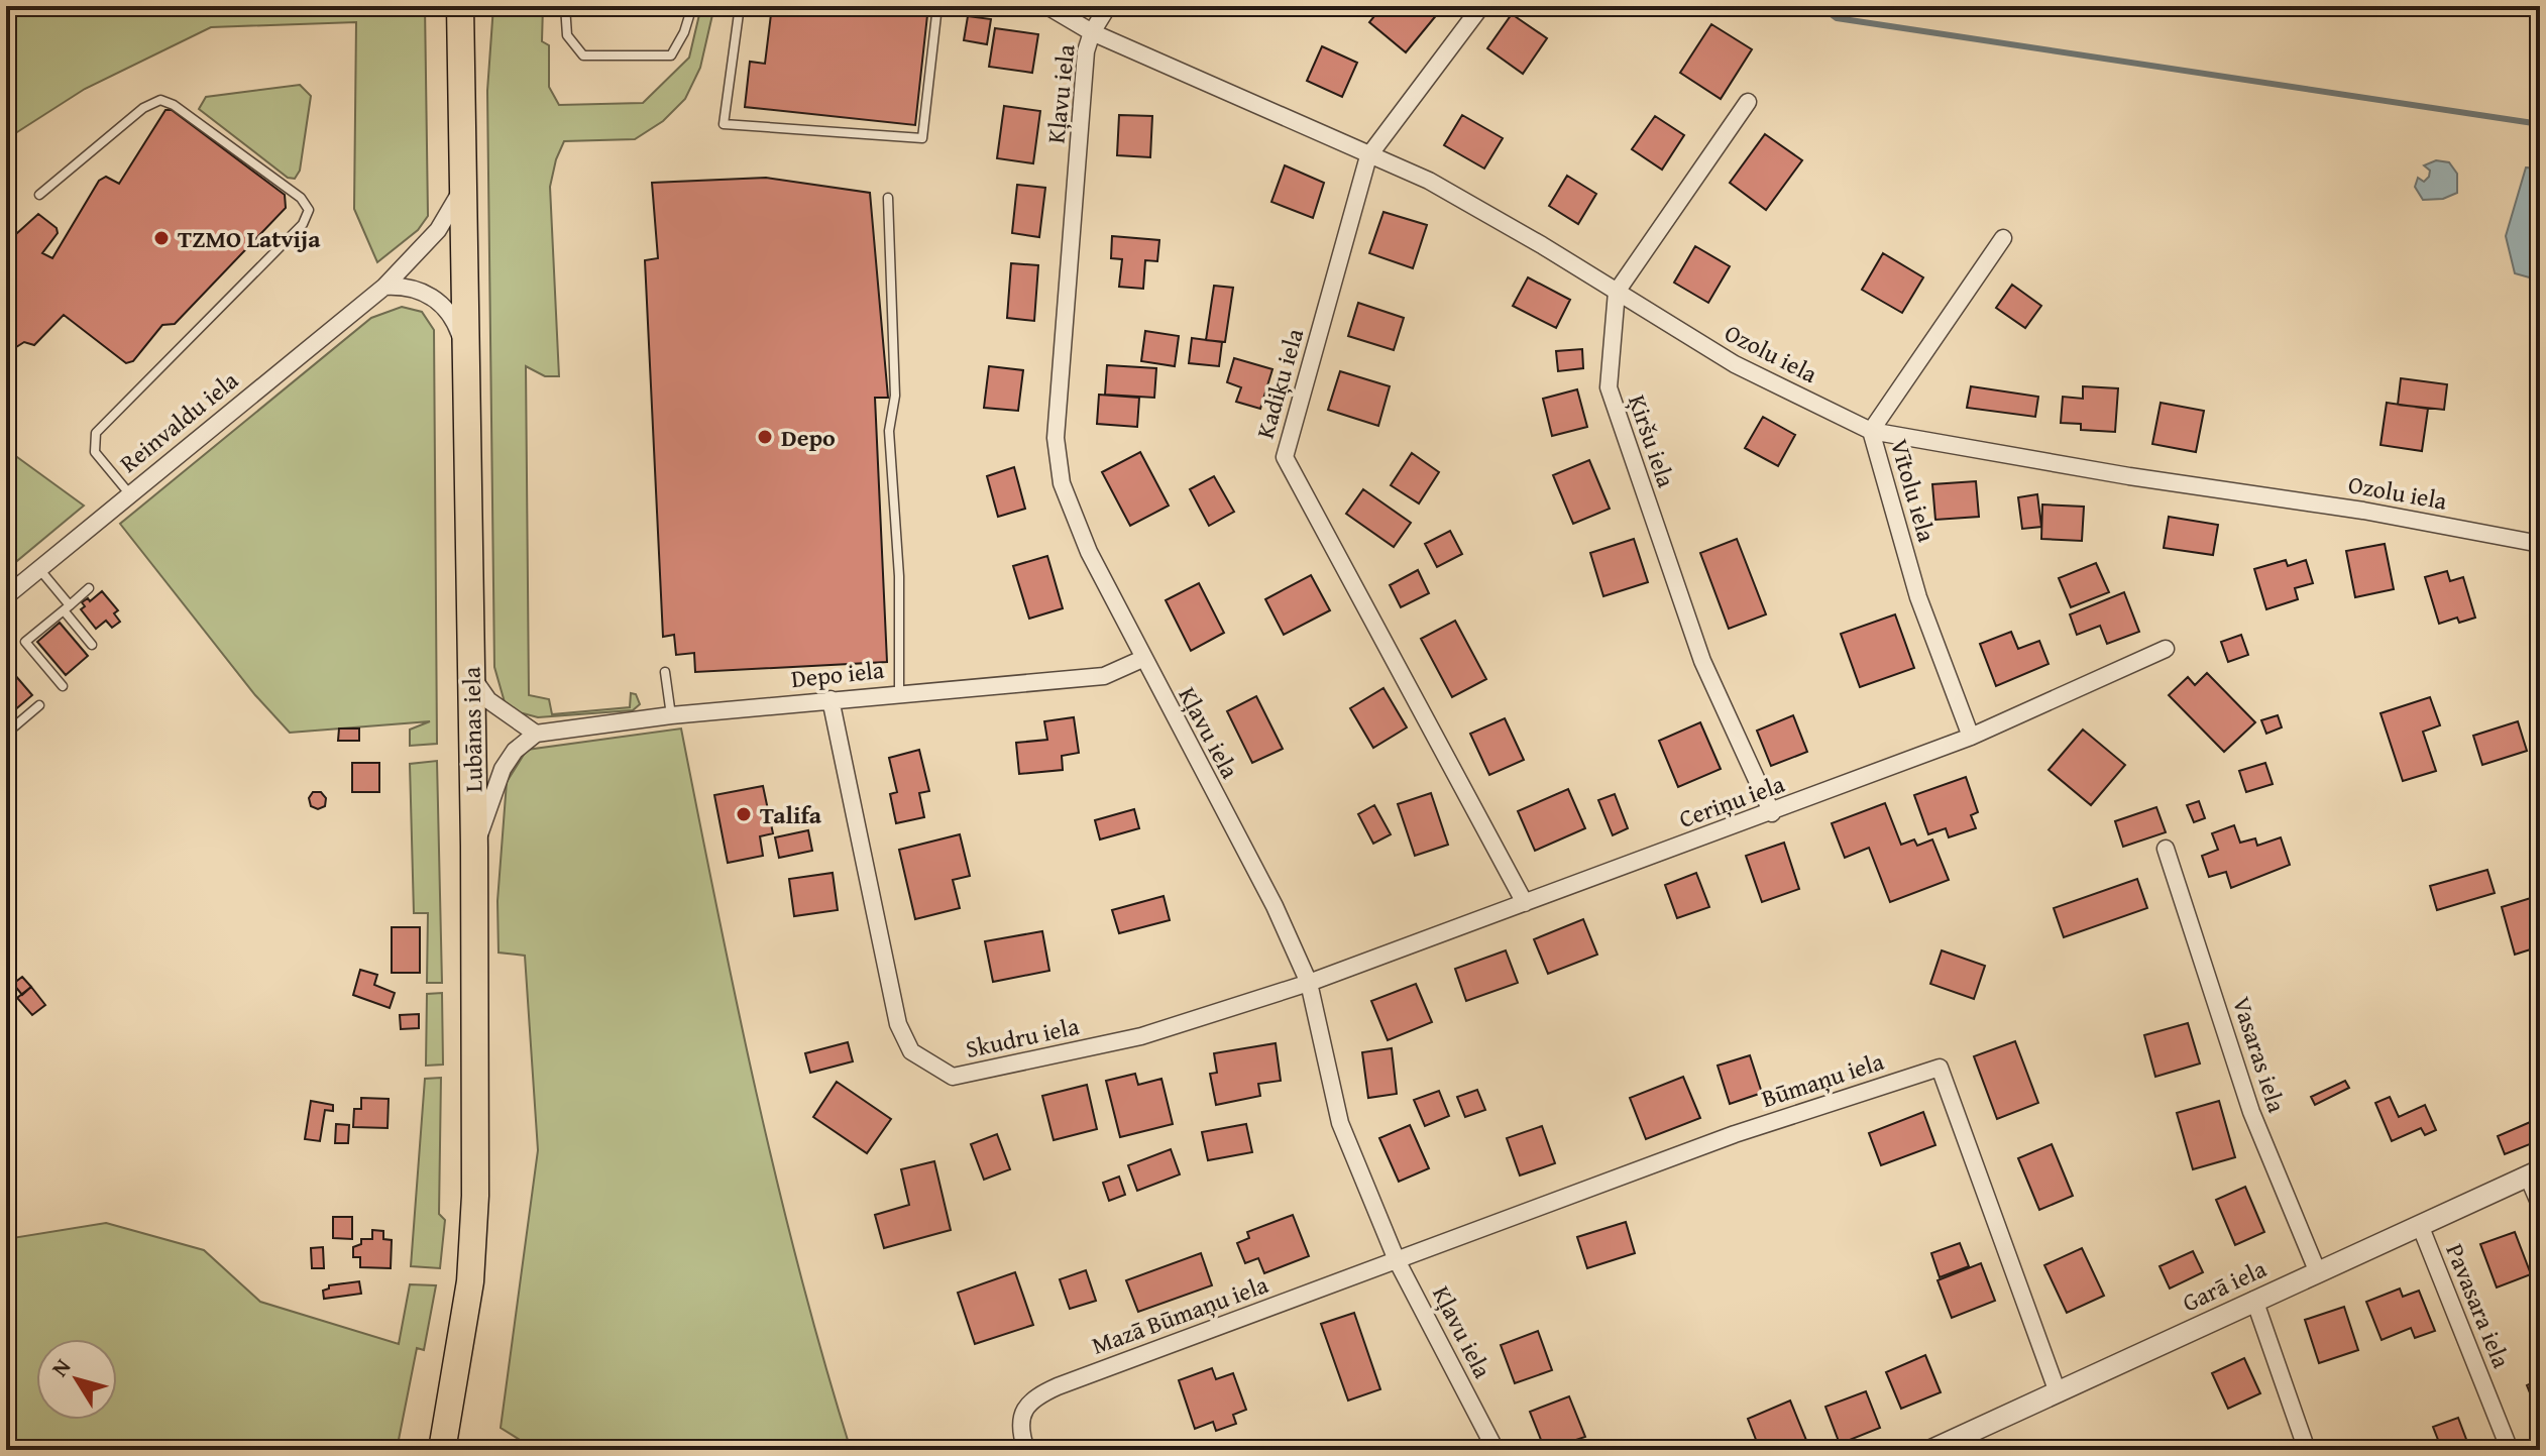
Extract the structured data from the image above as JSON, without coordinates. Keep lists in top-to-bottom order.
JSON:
{
  "streets": {
    "main road": ["Lubānas iela"],
    "street": [
      "Kļavu iela",
      "Ozolu iela",
      "Kadiķu iela",
      "Reinvaldu iela",
      "Ķiršu iela",
      "Vītolu iela",
      "Depo iela",
      "Ceriņu iela",
      "Skudru iela",
      "Vasaras iela",
      "Būmaņu iela",
      "Garā iela",
      "Pavasara iela",
      "Mazā Būmaņu iela"
    ]
  },
  "crossings": [
    ["Kļavu iela", "Ozolu iela"],
    ["Kļavu iela", "Depo iela"],
    ["Kļavu iela", "Ceriņu iela"],
    ["Kļavu iela", "Skudru iela"],
    ["Kļavu iela", "Būmaņu iela"],
    ["Kļavu iela", "Mazā Būmaņu iela"],
    ["Ozolu iela", "Kadiķu iela"],
    ["Ozolu iela", "Ķiršu iela"],
    ["Ozolu iela", "Vītolu iela"],
    ["Kadiķu iela", "Ceriņu iela"],
    ["Reinvaldu iela", "Lubānas iela"],
    ["Ķiršu iela", "Ceriņu iela"],
    ["Vītolu iela", "Ceriņu iela"],
    ["Depo iela", "Skudru iela"],
    ["Ceriņu iela", "Skudru iela"],
    ["Vasaras iela", "Garā iela"],
    ["Būmaņu iela", "Garā iela"],
    ["Būmaņu iela", "Mazā Būmaņu iela"],
    ["Garā iela", "Pavasara iela"]
  ],
  "places": ["TZMO Latvija", "Depo", "Talifa"],
  "north": "top left"
}
